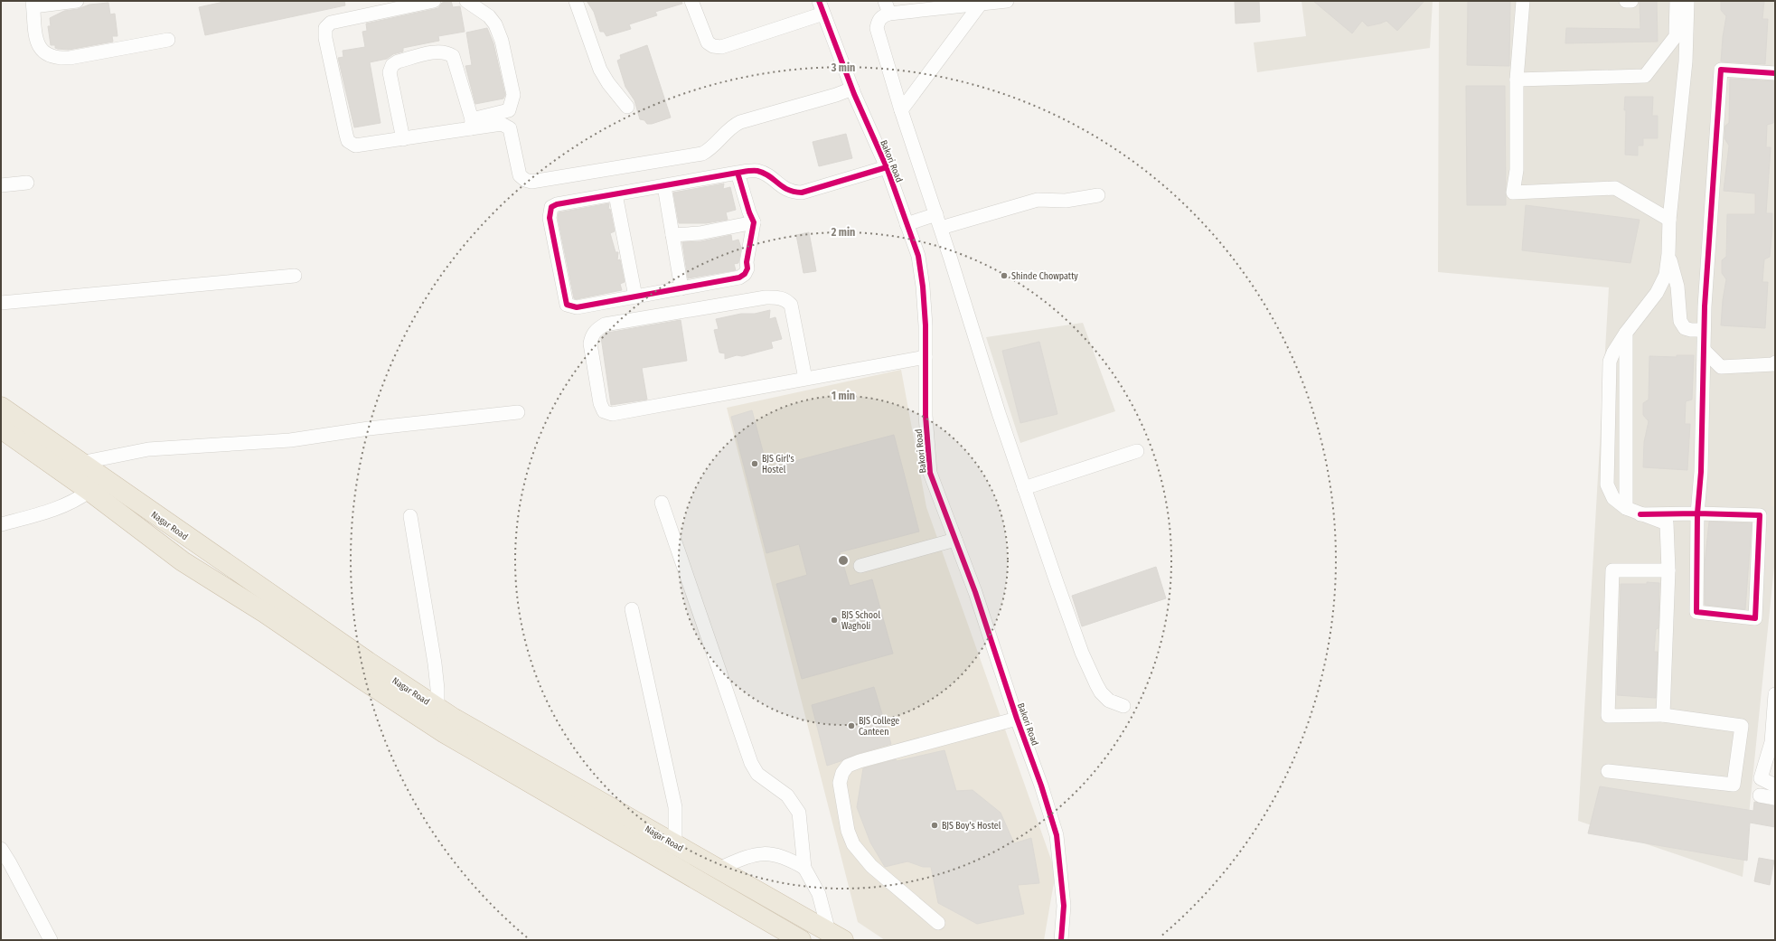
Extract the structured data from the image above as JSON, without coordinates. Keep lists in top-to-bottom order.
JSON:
{
  "streets": {
    "highway": ["Nagar Road"],
    "street": ["Bakori Road"]
  },
  "places": [
    "Shinde Chowpatty",
    "BJS Girl's Hostel",
    "BJS School Wagholi",
    "BJS College Canteen",
    "BJS Boy's Hostel"
  ],
  "rings": ["3 min", "2 min", "1 min"]
}
